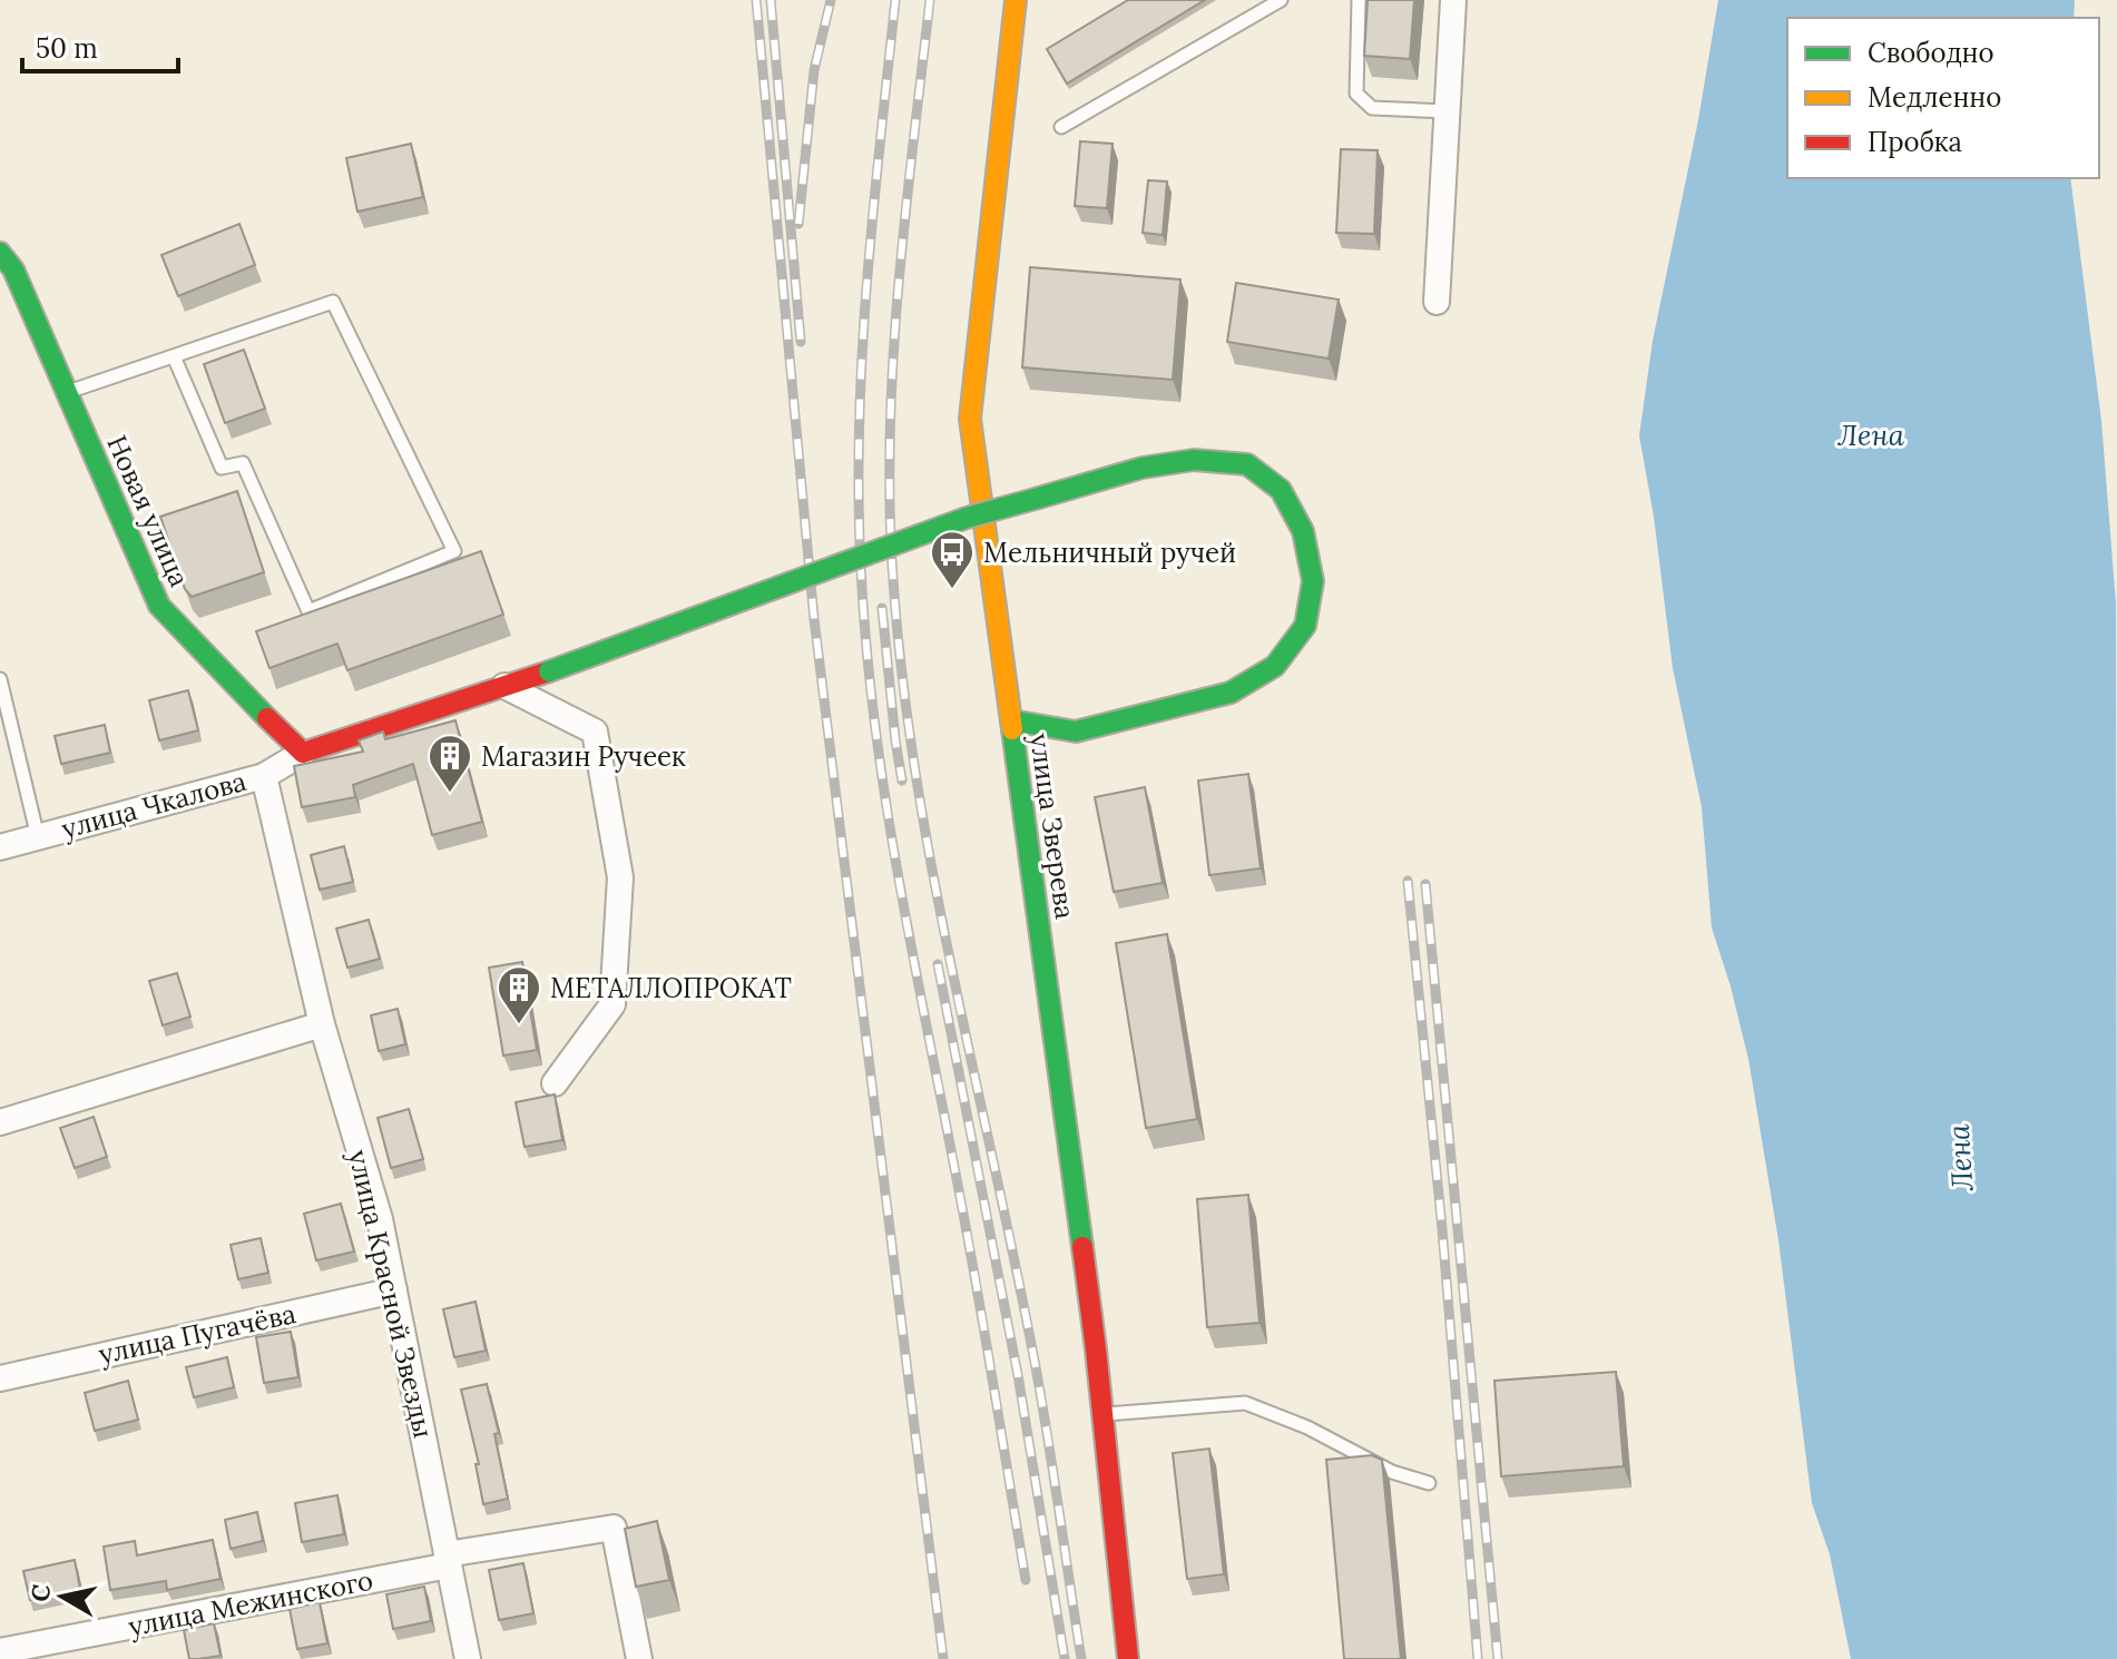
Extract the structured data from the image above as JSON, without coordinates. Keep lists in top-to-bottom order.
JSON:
{
  "streets": {
    "street": [
      "Новая улица",
      "улица Чкалова",
      "улица Зверева",
      "улица Красной Звезды",
      "улица Пугачёва",
      "улица Межинского"
    ]
  },
  "crossings": [
    ["Новая улица", "улица Чкалова"],
    ["улица Чкалова", "улица Красной Звезды"],
    ["улица Красной Звезды", "улица Пугачёва"],
    ["улица Красной Звезды", "улица Межинского"]
  ],
  "water": ["Лена"],
  "places": {
    "bus stop": ["Мельничный ручей"],
    "building": ["Магазин Ручеек", "МЕТАЛЛОПРОКАТ"]
  },
  "legend": ["Свободно", "Медленно", "Пробка"],
  "scale_bar": "50 m",
  "north": "left"
}
